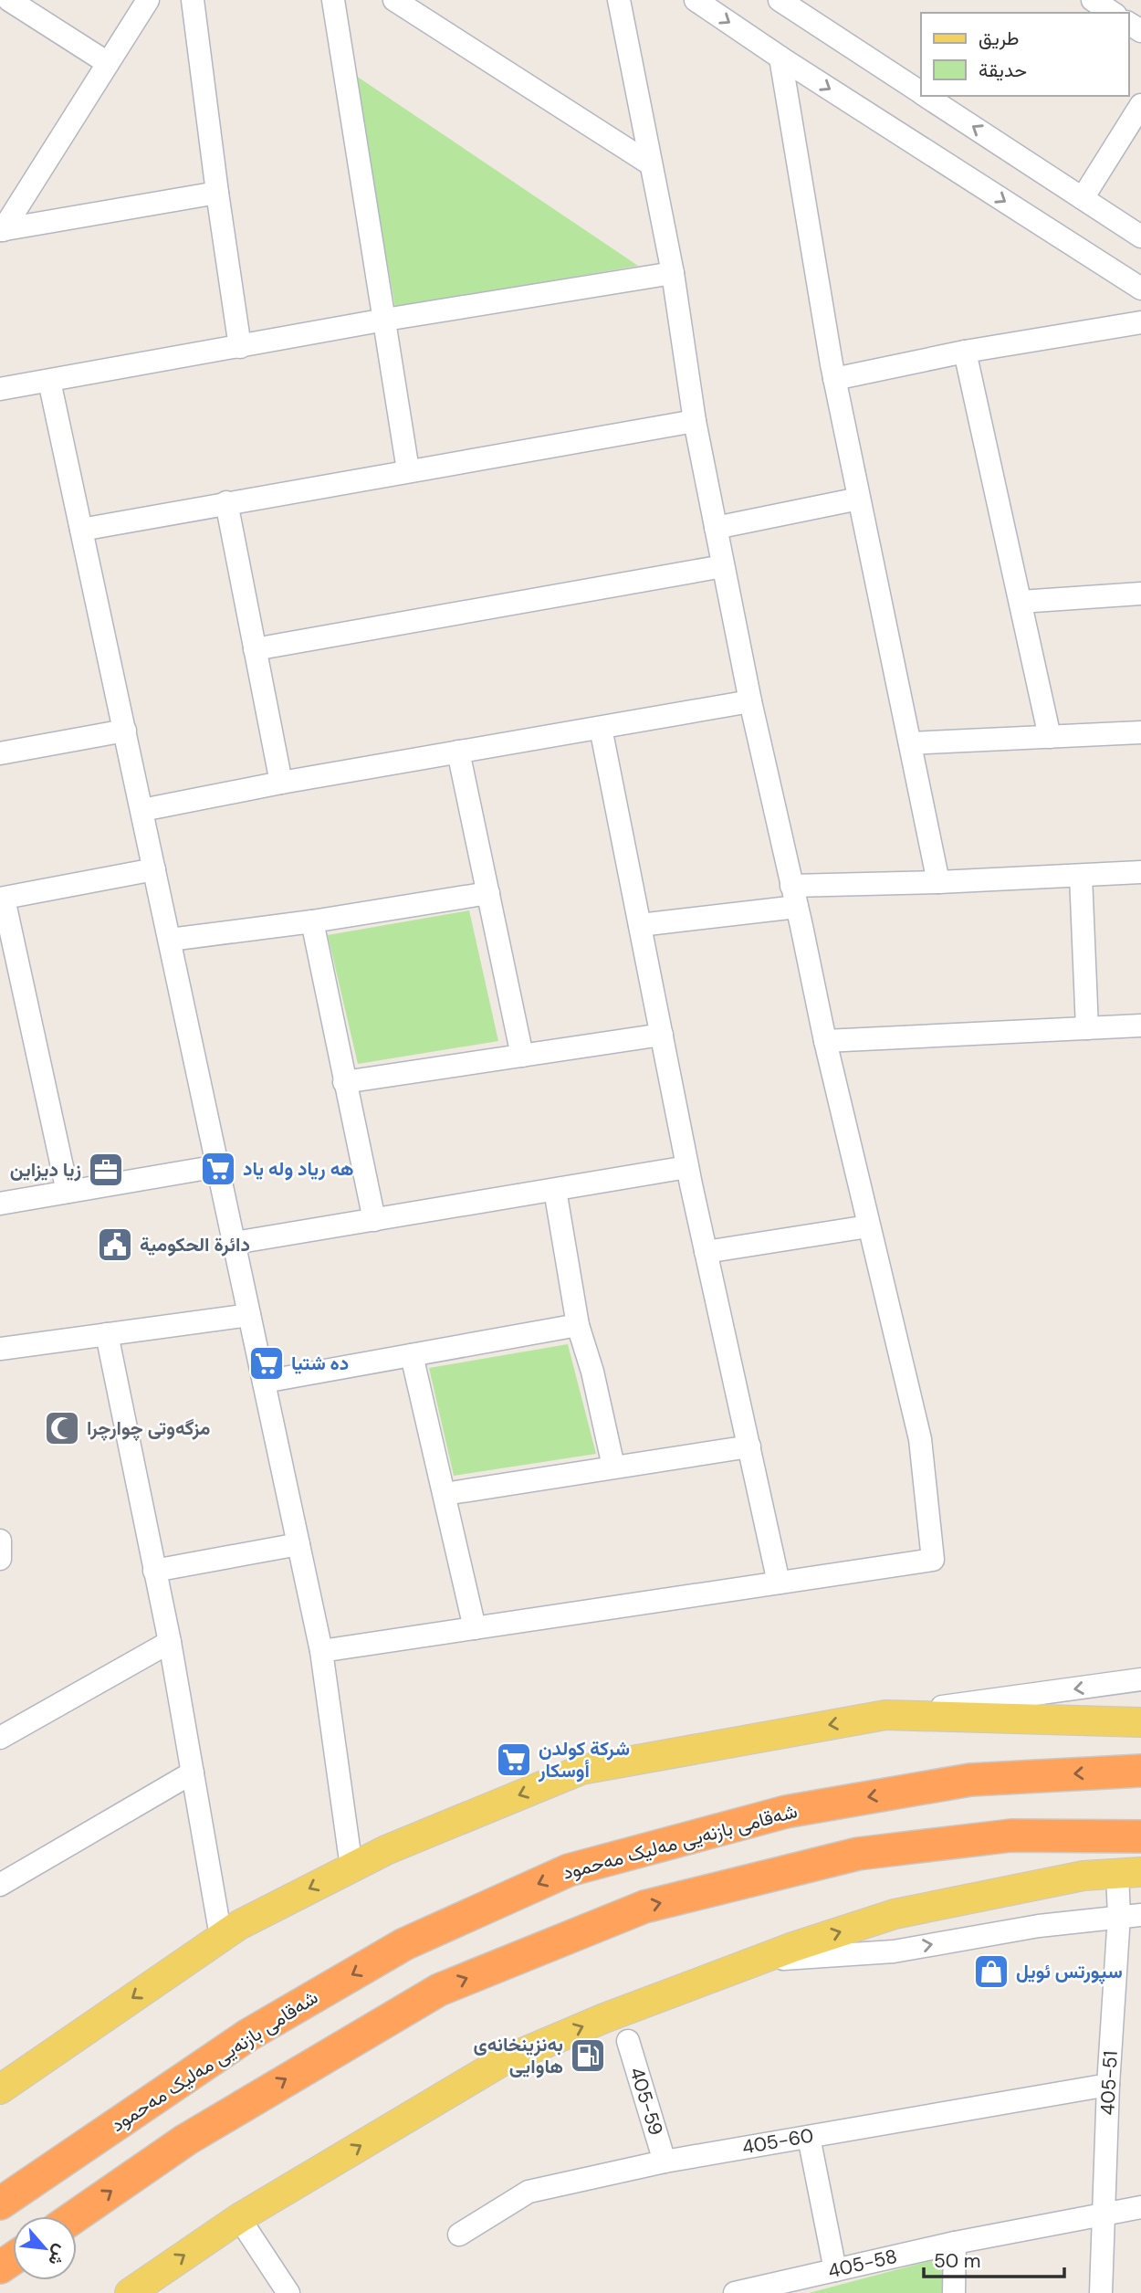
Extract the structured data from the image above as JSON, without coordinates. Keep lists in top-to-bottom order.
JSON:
{
  "streets": {
    "highway": ["شەقامی بازنەیی مەلیک مەحمود"],
    "street": [
      "405-51",
      "405-59",
      "405-60",
      "405-58"
    ]
  },
  "crossings": [
    ["405-51", "405-60"],
    ["405-51", "405-58"],
    ["405-59", "405-60"]
  ],
  "places": {
    "supermarket": ["هه رياد وله ياد", "ده شتيا", "شرکة کولدن أوسکار"],
    "office": ["زیا دیزاین"],
    "public building": ["دائرة الحكومية"],
    "mosque": ["مزگەوتی چوارچرا"],
    "shop": ["سپورتس ئويل"],
    "fuel station": ["بەنزینخانەی ھاوایی"]
  },
  "legend": ["طريق", "حديقة"],
  "scale_bar": "50 m",
  "north": "bottom right"
}
